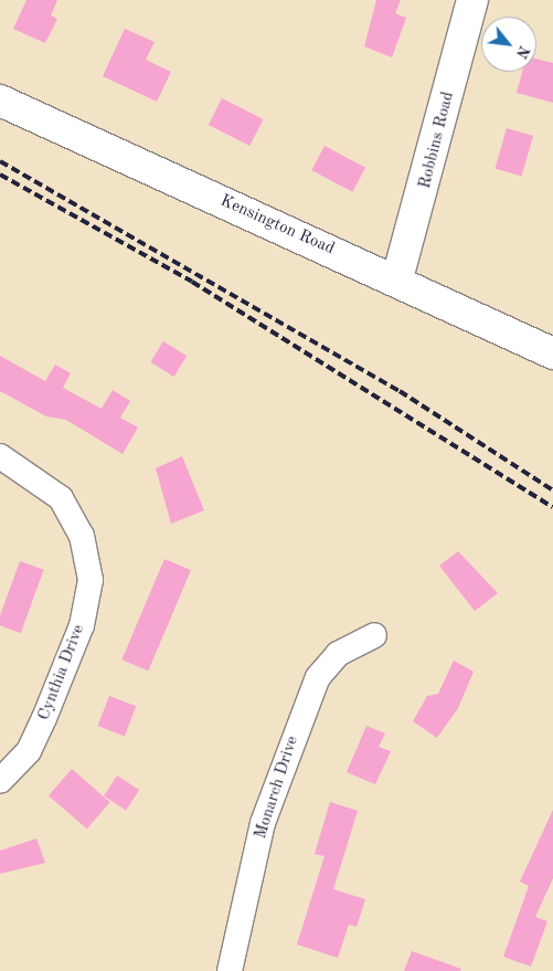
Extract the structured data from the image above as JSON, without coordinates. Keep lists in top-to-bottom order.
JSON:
{
  "streets": {
    "street": [
      "Robbins Road",
      "Kensington Road",
      "Cynthia Drive",
      "Monarch Drive"
    ]
  },
  "crossings": [
    ["Robbins Road", "Kensington Road"]
  ],
  "north": "bottom right"
}
